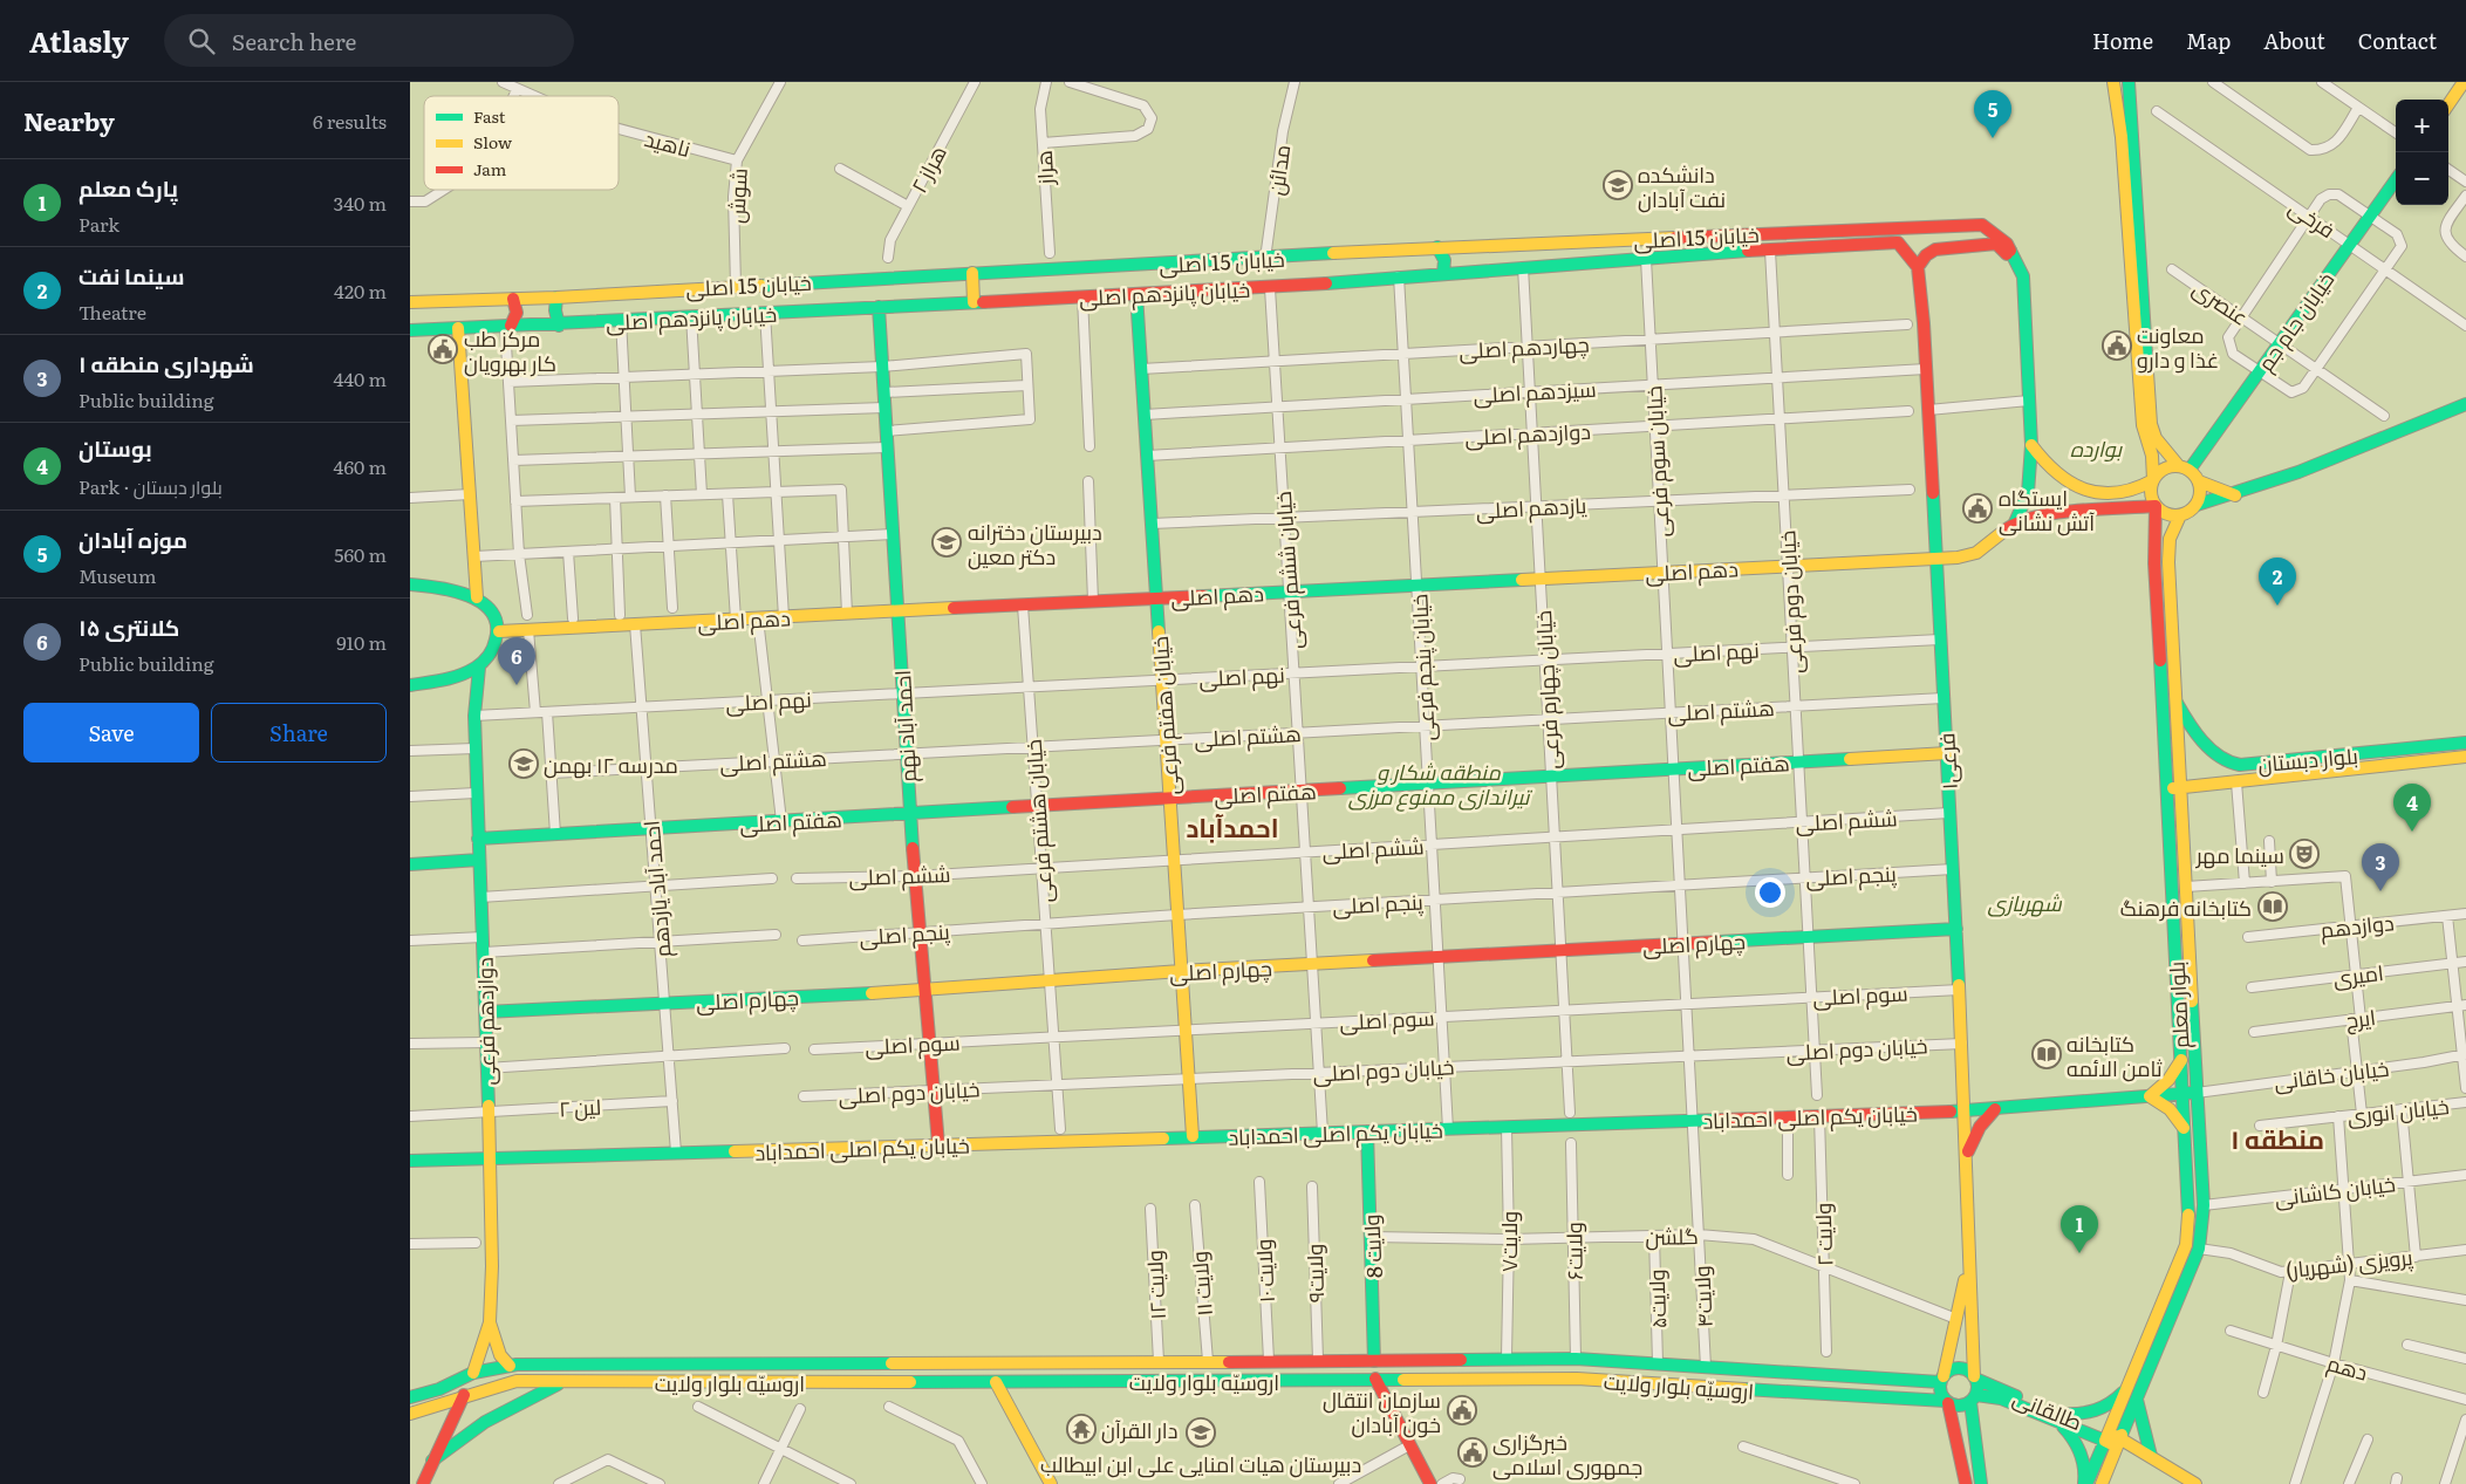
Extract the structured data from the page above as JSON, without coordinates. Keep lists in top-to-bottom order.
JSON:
{
  "streets": {
    "main road": [
      "خیابان 15 اصلی",
      "خیابان پانزدهم اصلی",
      "خیابان جام جم",
      "دهم اصلی",
      "خیابان هفتم فرعی",
      "احمد آباد نهم",
      "بلوار دبستان",
      "فرعی۱",
      "هفتم اصلی",
      "چهارم اصلی",
      "بلوار معلم",
      "دوازدهم فرعی",
      "خیابان یکم اصلی احمداباد",
      "ولایت 8",
      "اروسیّه بلوار ولایت",
      "طالقانی"
    ],
    "street": [
      "ناهید",
      "هراز",
      "هراز ۲",
      "مدائن",
      "شوش",
      "فرخی",
      "عنصری",
      "چهاردهم اصلی",
      "سیزدهم اصلی",
      "دوازدهم اصلی",
      "خیابان سوم فرعی",
      "یازدهم اصلی",
      "خیابان ششم فرعی",
      "خیابان دوم فرعی",
      "نهم اصلی",
      "خیابان پنجم فرعی",
      "خیابان چهارم فرعی",
      "هشتم اصلی",
      "ششم اصلی",
      "خیابان هشتم فرعی",
      "پنجم اصلی",
      "احمد آباد یازدهم",
      "دوازدهم",
      "امیری",
      "سوم اصلی",
      "ایرج",
      "خیابان دوم اصلی",
      "خیابان خاقانی",
      "لین ۲",
      "خیابان انوری",
      "خیابان کاشانی",
      "ولایت ۲",
      "گلشن",
      "ولایت۷",
      "ولایت۶",
      "پرویزی (شهریار)",
      "ولایت ۱۰",
      "ولایت۹",
      "ولایت ۱۱",
      "ولایت ۱۲",
      "ولایت۴",
      "ولایت۵",
      "دهم"
    ]
  },
  "crossings": [
    ["ناهید", "شوش"],
    ["مدائن", "خیابان 15 اصلی"],
    ["شوش", "خیابان 15 اصلی"],
    ["فرخی", "خیابان جام جم"],
    ["خیابان 15 اصلی", "دهم اصلی"],
    ["خیابان پانزدهم اصلی", "خیابان سوم فرعی"],
    ["خیابان پانزدهم اصلی", "خیابان ششم فرعی"],
    ["خیابان پانزدهم اصلی", "خیابان دوم فرعی"],
    ["خیابان پانزدهم اصلی", "خیابان پنجم فرعی"],
    ["خیابان پانزدهم اصلی", "خیابان چهارم فرعی"],
    ["خیابان پانزدهم اصلی", "خیابان هفتم فرعی"],
    ["خیابان پانزدهم اصلی", "احمد آباد نهم"],
    ["خیابان پانزدهم اصلی", "فرعی۱"],
    ["عنصری", "خیابان جام جم"],
    ["خیابان جام جم", "بلوار معلم"],
    ["چهاردهم اصلی", "خیابان سوم فرعی"],
    ["چهاردهم اصلی", "خیابان ششم فرعی"],
    ["چهاردهم اصلی", "خیابان دوم فرعی"],
    ["چهاردهم اصلی", "خیابان پنجم فرعی"],
    ["چهاردهم اصلی", "خیابان چهارم فرعی"],
    ["چهاردهم اصلی", "خیابان هفتم فرعی"],
    ["سیزدهم اصلی", "خیابان سوم فرعی"],
    ["سیزدهم اصلی", "خیابان ششم فرعی"],
    ["سیزدهم اصلی", "خیابان دوم فرعی"],
    ["سیزدهم اصلی", "خیابان پنجم فرعی"],
    ["سیزدهم اصلی", "خیابان چهارم فرعی"],
    ["سیزدهم اصلی", "خیابان هفتم فرعی"],
    ["سیزدهم اصلی", "فرعی۱"],
    ["دوازدهم اصلی", "خیابان سوم فرعی"],
    ["دوازدهم اصلی", "خیابان ششم فرعی"],
    ["دوازدهم اصلی", "خیابان دوم فرعی"],
    ["دوازدهم اصلی", "خیابان پنجم فرعی"],
    ["دوازدهم اصلی", "خیابان چهارم فرعی"],
    ["دوازدهم اصلی", "خیابان هفتم فرعی"],
    ["خیابان سوم فرعی", "یازدهم اصلی"],
    ["خیابان سوم فرعی", "دهم اصلی"],
    ["خیابان سوم فرعی", "نهم اصلی"],
    ["خیابان سوم فرعی", "هشتم اصلی"],
    ["خیابان سوم فرعی", "هفتم اصلی"],
    ["خیابان سوم فرعی", "ششم اصلی"],
    ["خیابان سوم فرعی", "پنجم اصلی"],
    ["خیابان سوم فرعی", "چهارم اصلی"],
    ["خیابان سوم فرعی", "سوم اصلی"],
    ["خیابان سوم فرعی", "خیابان دوم اصلی"],
    ["خیابان سوم فرعی", "خیابان یکم اصلی احمداباد"],
    ["خیابان سوم فرعی", "ولایت۴"],
    ["یازدهم اصلی", "خیابان ششم فرعی"],
    ["یازدهم اصلی", "خیابان دوم فرعی"],
    ["یازدهم اصلی", "خیابان پنجم فرعی"],
    ["یازدهم اصلی", "خیابان چهارم فرعی"],
    ["یازدهم اصلی", "خیابان هفتم فرعی"],
    ["خیابان ششم فرعی", "دهم اصلی"],
    ["خیابان ششم فرعی", "نهم اصلی"],
    ["خیابان ششم فرعی", "هشتم اصلی"],
    ["خیابان ششم فرعی", "هفتم اصلی"],
    ["خیابان ششم فرعی", "ششم اصلی"],
    ["خیابان ششم فرعی", "پنجم اصلی"],
    ["خیابان ششم فرعی", "چهارم اصلی"],
    ["خیابان ششم فرعی", "سوم اصلی"],
    ["خیابان ششم فرعی", "خیابان دوم اصلی"],
    ["خیابان ششم فرعی", "خیابان یکم اصلی احمداباد"],
    ["دهم اصلی", "خیابان دوم فرعی"],
    ["دهم اصلی", "خیابان پنجم فرعی"],
    ["دهم اصلی", "خیابان چهارم فرعی"],
    ["دهم اصلی", "خیابان هفتم فرعی"],
    ["دهم اصلی", "احمد آباد نهم"],
    ["دهم اصلی", "فرعی۱"],
    ["دهم اصلی", "خیابان هشتم فرعی"],
    ["دهم اصلی", "احمد آباد یازدهم"],
    ["خیابان دوم فرعی", "نهم اصلی"],
    ["خیابان دوم فرعی", "هشتم اصلی"],
    ["خیابان دوم فرعی", "هفتم اصلی"],
    ["خیابان دوم فرعی", "ششم اصلی"],
    ["خیابان دوم فرعی", "پنجم اصلی"],
    ["خیابان دوم فرعی", "چهارم اصلی"],
    ["خیابان دوم فرعی", "سوم اصلی"],
    ["خیابان دوم فرعی", "خیابان دوم اصلی"],
    ["نهم اصلی", "خیابان پنجم فرعی"],
    ["نهم اصلی", "خیابان چهارم فرعی"],
    ["نهم اصلی", "خیابان هفتم فرعی"],
    ["نهم اصلی", "احمد آباد نهم"],
    ["نهم اصلی", "فرعی۱"],
    ["نهم اصلی", "خیابان هشتم فرعی"],
    ["نهم اصلی", "احمد آباد یازدهم"],
    ["نهم اصلی", "دوازدهم فرعی"],
    ["خیابان پنجم فرعی", "هشتم اصلی"],
    ["خیابان پنجم فرعی", "هفتم اصلی"],
    ["خیابان پنجم فرعی", "ششم اصلی"],
    ["خیابان پنجم فرعی", "پنجم اصلی"],
    ["خیابان پنجم فرعی", "چهارم اصلی"],
    ["خیابان پنجم فرعی", "سوم اصلی"],
    ["خیابان پنجم فرعی", "خیابان دوم اصلی"],
    ["خیابان پنجم فرعی", "خیابان یکم اصلی احمداباد"],
    ["خیابان چهارم فرعی", "هشتم اصلی"],
    ["خیابان چهارم فرعی", "هفتم اصلی"],
    ["خیابان چهارم فرعی", "ششم اصلی"],
    ["خیابان چهارم فرعی", "پنجم اصلی"],
    ["خیابان چهارم فرعی", "چهارم اصلی"],
    ["خیابان چهارم فرعی", "سوم اصلی"],
    ["خیابان چهارم فرعی", "خیابان دوم اصلی"],
    ["هشتم اصلی", "خیابان هفتم فرعی"],
    ["هشتم اصلی", "احمد آباد نهم"],
    ["هشتم اصلی", "فرعی۱"],
    ["هشتم اصلی", "خیابان هشتم فرعی"],
    ["هشتم اصلی", "احمد آباد یازدهم"],
    ["خیابان هفتم فرعی", "هفتم اصلی"],
    ["خیابان هفتم فرعی", "ششم اصلی"],
    ["خیابان هفتم فرعی", "پنجم اصلی"],
    ["خیابان هفتم فرعی", "چهارم اصلی"],
    ["خیابان هفتم فرعی", "سوم اصلی"],
    ["خیابان هفتم فرعی", "خیابان دوم اصلی"],
    ["خیابان هفتم فرعی", "خیابان یکم اصلی احمداباد"],
    ["احمد آباد نهم", "هفتم اصلی"],
    ["احمد آباد نهم", "ششم اصلی"],
    ["احمد آباد نهم", "پنجم اصلی"],
    ["احمد آباد نهم", "چهارم اصلی"],
    ["احمد آباد نهم", "سوم اصلی"],
    ["احمد آباد نهم", "خیابان دوم اصلی"],
    ["احمد آباد نهم", "خیابان یکم اصلی احمداباد"],
    ["بلوار دبستان", "بلوار معلم"],
    ["فرعی۱", "هفتم اصلی"],
    ["فرعی۱", "ششم اصلی"],
    ["فرعی۱", "پنجم اصلی"],
    ["فرعی۱", "چهارم اصلی"],
    ["فرعی۱", "سوم اصلی"],
    ["فرعی۱", "خیابان دوم اصلی"],
    ["فرعی۱", "خیابان یکم اصلی احمداباد"],
    ["هفتم اصلی", "خیابان هشتم فرعی"],
    ["هفتم اصلی", "احمد آباد یازدهم"],
    ["هفتم اصلی", "دوازدهم فرعی"],
    ["ششم اصلی", "خیابان هشتم فرعی"],
    ["خیابان هشتم فرعی", "پنجم اصلی"],
    ["خیابان هشتم فرعی", "چهارم اصلی"],
    ["خیابان هشتم فرعی", "سوم اصلی"],
    ["خیابان هشتم فرعی", "خیابان دوم اصلی"],
    ["احمد آباد یازدهم", "چهارم اصلی"],
    ["احمد آباد یازدهم", "لین ۲"],
    ["احمد آباد یازدهم", "خیابان یکم اصلی احمداباد"],
    ["چهارم اصلی", "دوازدهم فرعی"],
    ["بلوار معلم", "خیابان خاقانی"],
    ["بلوار معلم", "خیابان یکم اصلی احمداباد"],
    ["بلوار معلم", "خیابان کاشانی"],
    ["بلوار معلم", "پرویزی (شهریار)"],
    ["بلوار معلم", "طالقانی"],
    ["دوازدهم فرعی", "لین ۲"],
    ["دوازدهم فرعی", "خیابان یکم اصلی احمداباد"],
    ["دوازدهم فرعی", "اروسیّه بلوار ولایت"],
    ["خیابان خاقانی", "خیابان یکم اصلی احمداباد"],
    ["خیابان یکم اصلی احمداباد", "ولایت ۲"],
    ["خیابان یکم اصلی احمداباد", "ولایت۷"],
    ["خیابان یکم اصلی احمداباد", "ولایت 8"],
    ["خیابان یکم اصلی احمداباد", "ولایت۴"],
    ["ولایت ۲", "گلشن"],
    ["گلشن", "ولایت۷"],
    ["گلشن", "ولایت 8"],
    ["گلشن", "ولایت۶"],
    ["گلشن", "ولایت۴"],
    ["گلشن", "ولایت۵"],
    ["ولایت۷", "اروسیّه بلوار ولایت"],
    ["ولایت 8", "اروسیّه بلوار ولایت"],
    ["ولایت۶", "اروسیّه بلوار ولایت"],
    ["ولایت ۱۰", "اروسیّه بلوار ولایت"],
    ["ولایت۹", "اروسیّه بلوار ولایت"],
    ["ولایت ۱۱", "اروسیّه بلوار ولایت"],
    ["ولایت ۱۲", "اروسیّه بلوار ولایت"],
    ["ولایت۴", "اروسیّه بلوار ولایت"],
    ["ولایت۵", "اروسیّه بلوار ولایت"],
    ["اروسیّه بلوار ولایت", "طالقانی"]
  ],
  "districts": ["احمدآباد", "منطقه ۱"],
  "parks": ["بوارده", "منطقه شکار و تیراندازی ممنوع مرزی", "شهربازی"],
  "places": {
    "school or university": [
      "دانشکده نفت آبادان",
      "دبیرستان دخترانه دکتر معین",
      "مدرسه ۱۲ بهمن",
      "دبیرستان هیات امنایی علی ابن ابیطالب"
    ],
    "public building": [
      "معاونت غذا و دارو",
      "مرکز طب کار بهرویان",
      "ایستگاه آتش نشانی",
      "سازمان انتقال خون آبادان",
      "خبرگزاری جمهوری اسلامی"
    ],
    "theatre": ["سینما مهر"],
    "library": ["کتابخانه فرهنگ", "کتابخانه ثامن الائمه"],
    "temple": ["دار القرآن"]
  },
  "legend": ["Fast", "Slow", "Jam"],
  "page": {
    "header": "Atlasly",
    "search": "Search here",
    "nav": [
      "Home",
      "Map",
      "About",
      "Contact"
    ],
    "heading": ["Nearby", "6 results"],
    "pins": [
      "5",
      "2",
      "6",
      "4",
      "3",
      "1"
    ],
    "map_buttons": ["+", "−"],
    "list": [
      {
        "mark": "1",
        "name": "پارک معلم",
        "note": "Park",
        "value": "340 m"
      },
      {
        "mark": "2",
        "name": "سینما نفت",
        "note": "Theatre",
        "value": "420 m"
      },
      {
        "mark": "3",
        "name": "شهرداری منطقه ۱",
        "note": "Public building",
        "value": "440 m"
      },
      {
        "mark": "4",
        "name": "بوستان",
        "note": "Park · بلوار دبستان",
        "value": "460 m"
      },
      {
        "mark": "5",
        "name": "موزه آبادان",
        "note": "Museum",
        "value": "560 m"
      },
      {
        "mark": "6",
        "name": "کلانتری ۱۵",
        "note": "Public building",
        "value": "910 m"
      }
    ],
    "buttons": ["Save", "Share"]
  }
}
